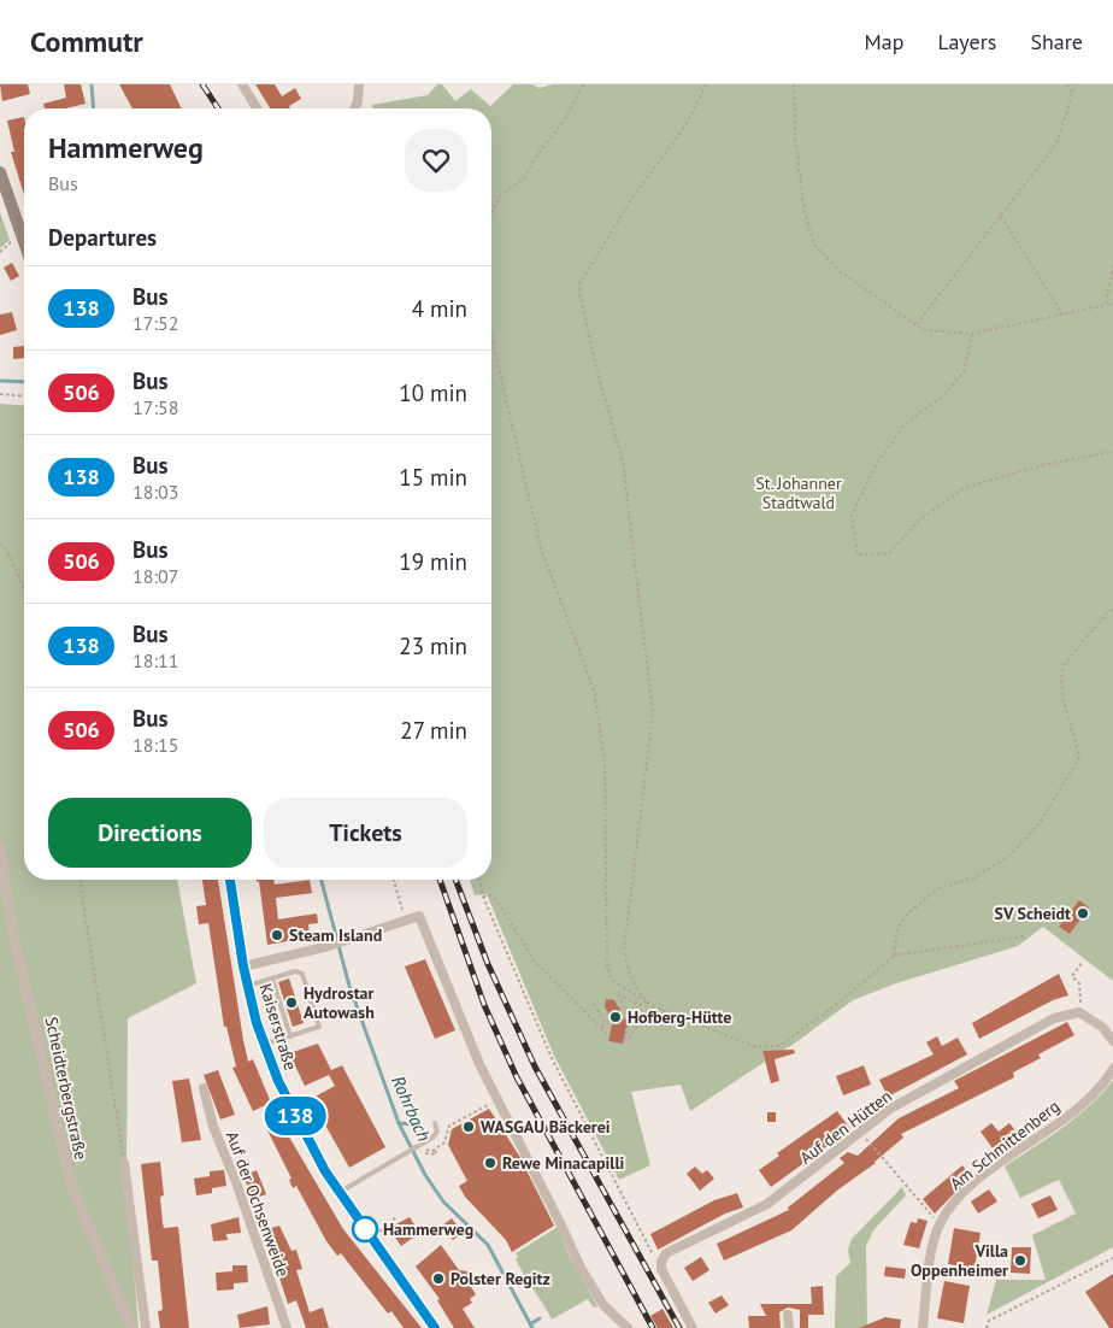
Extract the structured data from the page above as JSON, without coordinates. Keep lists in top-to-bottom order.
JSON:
{
  "streets": {
    "main road": ["Kaiserstraße"],
    "street": [
      "Scheidterbergstraße",
      "Auf den Hütten",
      "Am Schmittenberg",
      "Auf der Ochsenweide"
    ]
  },
  "water": ["Rohrbach"],
  "parks": ["St. Johanner Stadtwald"],
  "places": [
    "SV Scheidt",
    "Steam Island",
    "Hydrostar Autowash",
    "Hofberg-Hütte",
    "WASGAU Bäckerei",
    "Rewe Minacapilli",
    "Hammerweg",
    "Villa Oppenheimer",
    "Polster Regitz"
  ],
  "lines": ["bus line 138"],
  "page": {
    "header": "Commutr",
    "nav": ["Map", "Layers", "Share"],
    "on_map": "138",
    "heading": [
      ["Hammerweg", "Bus"],
      "Departures"
    ],
    "list": [
      {
        "mark": "138",
        "name": "Bus",
        "note": "17:52",
        "value": "4 min"
      },
      {
        "mark": "506",
        "name": "Bus",
        "note": "17:58",
        "value": "10 min"
      },
      {
        "mark": "138",
        "name": "Bus",
        "note": "18:03",
        "value": "15 min"
      },
      {
        "mark": "506",
        "name": "Bus",
        "note": "18:07",
        "value": "19 min"
      },
      {
        "mark": "138",
        "name": "Bus",
        "note": "18:11",
        "value": "23 min"
      },
      {
        "mark": "506",
        "name": "Bus",
        "note": "18:15",
        "value": "27 min"
      }
    ],
    "buttons": ["Directions", "Tickets"]
  }
}
